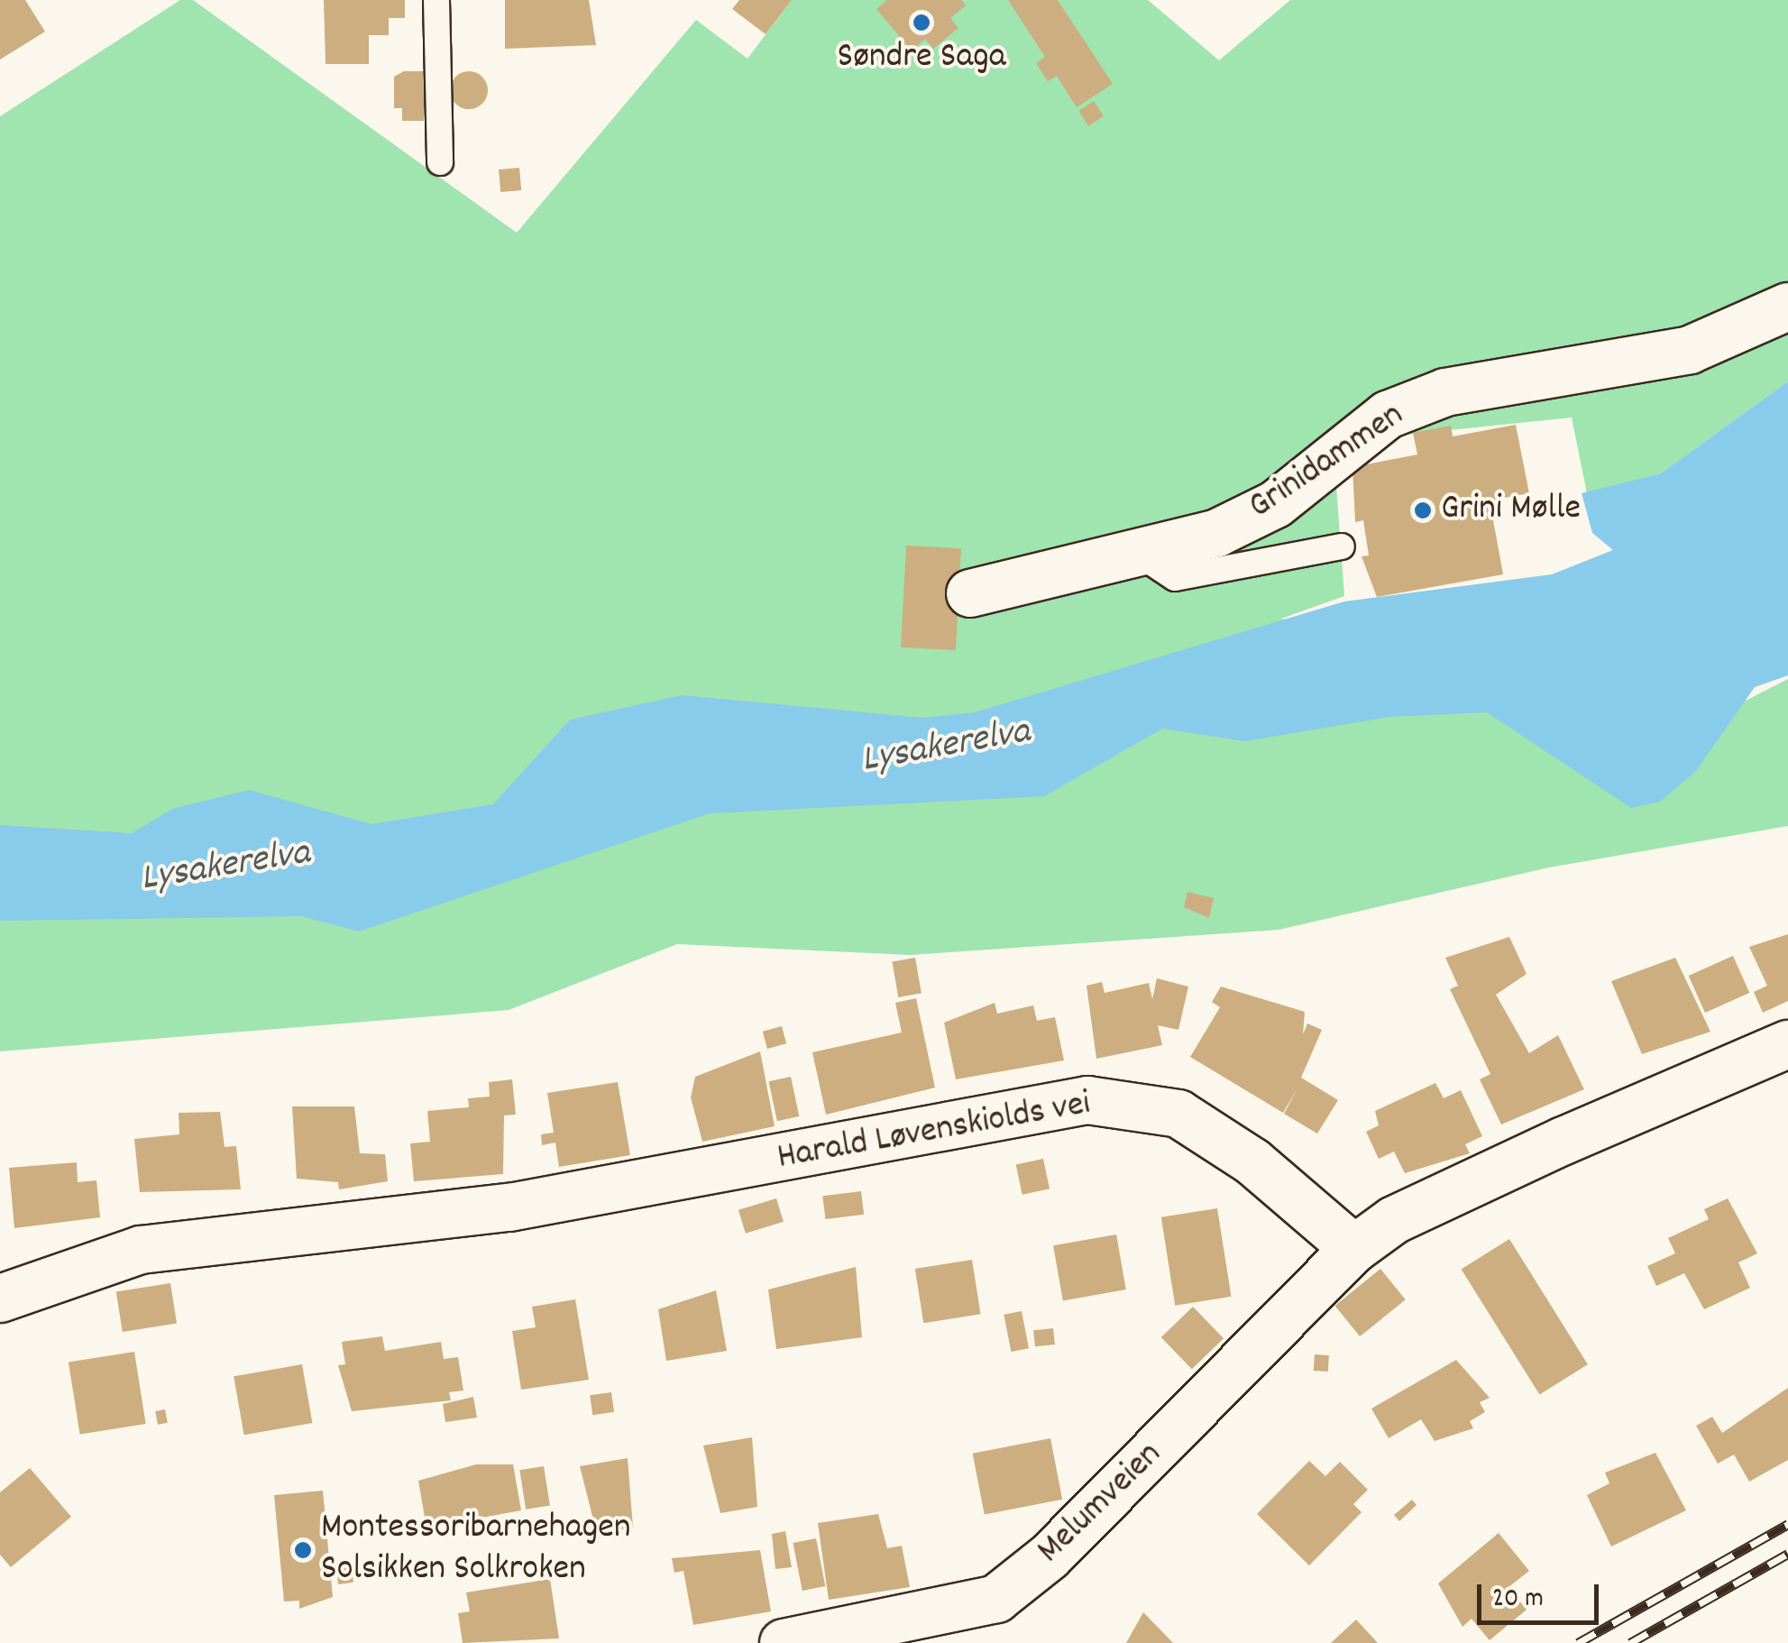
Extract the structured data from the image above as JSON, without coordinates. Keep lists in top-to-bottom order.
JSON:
{
  "streets": {
    "street": ["Grinidammen", "Harald Løvenskiolds vei", "Melumveien"]
  },
  "crossings": [
    ["Harald Løvenskiolds vei", "Melumveien"]
  ],
  "water": ["Lysakerelva"],
  "places": ["Søndre Saga", "Grini Mølle", "Montessoribarnehagen Solsikken Solkroken"],
  "scale_bar": "20 m"
}
